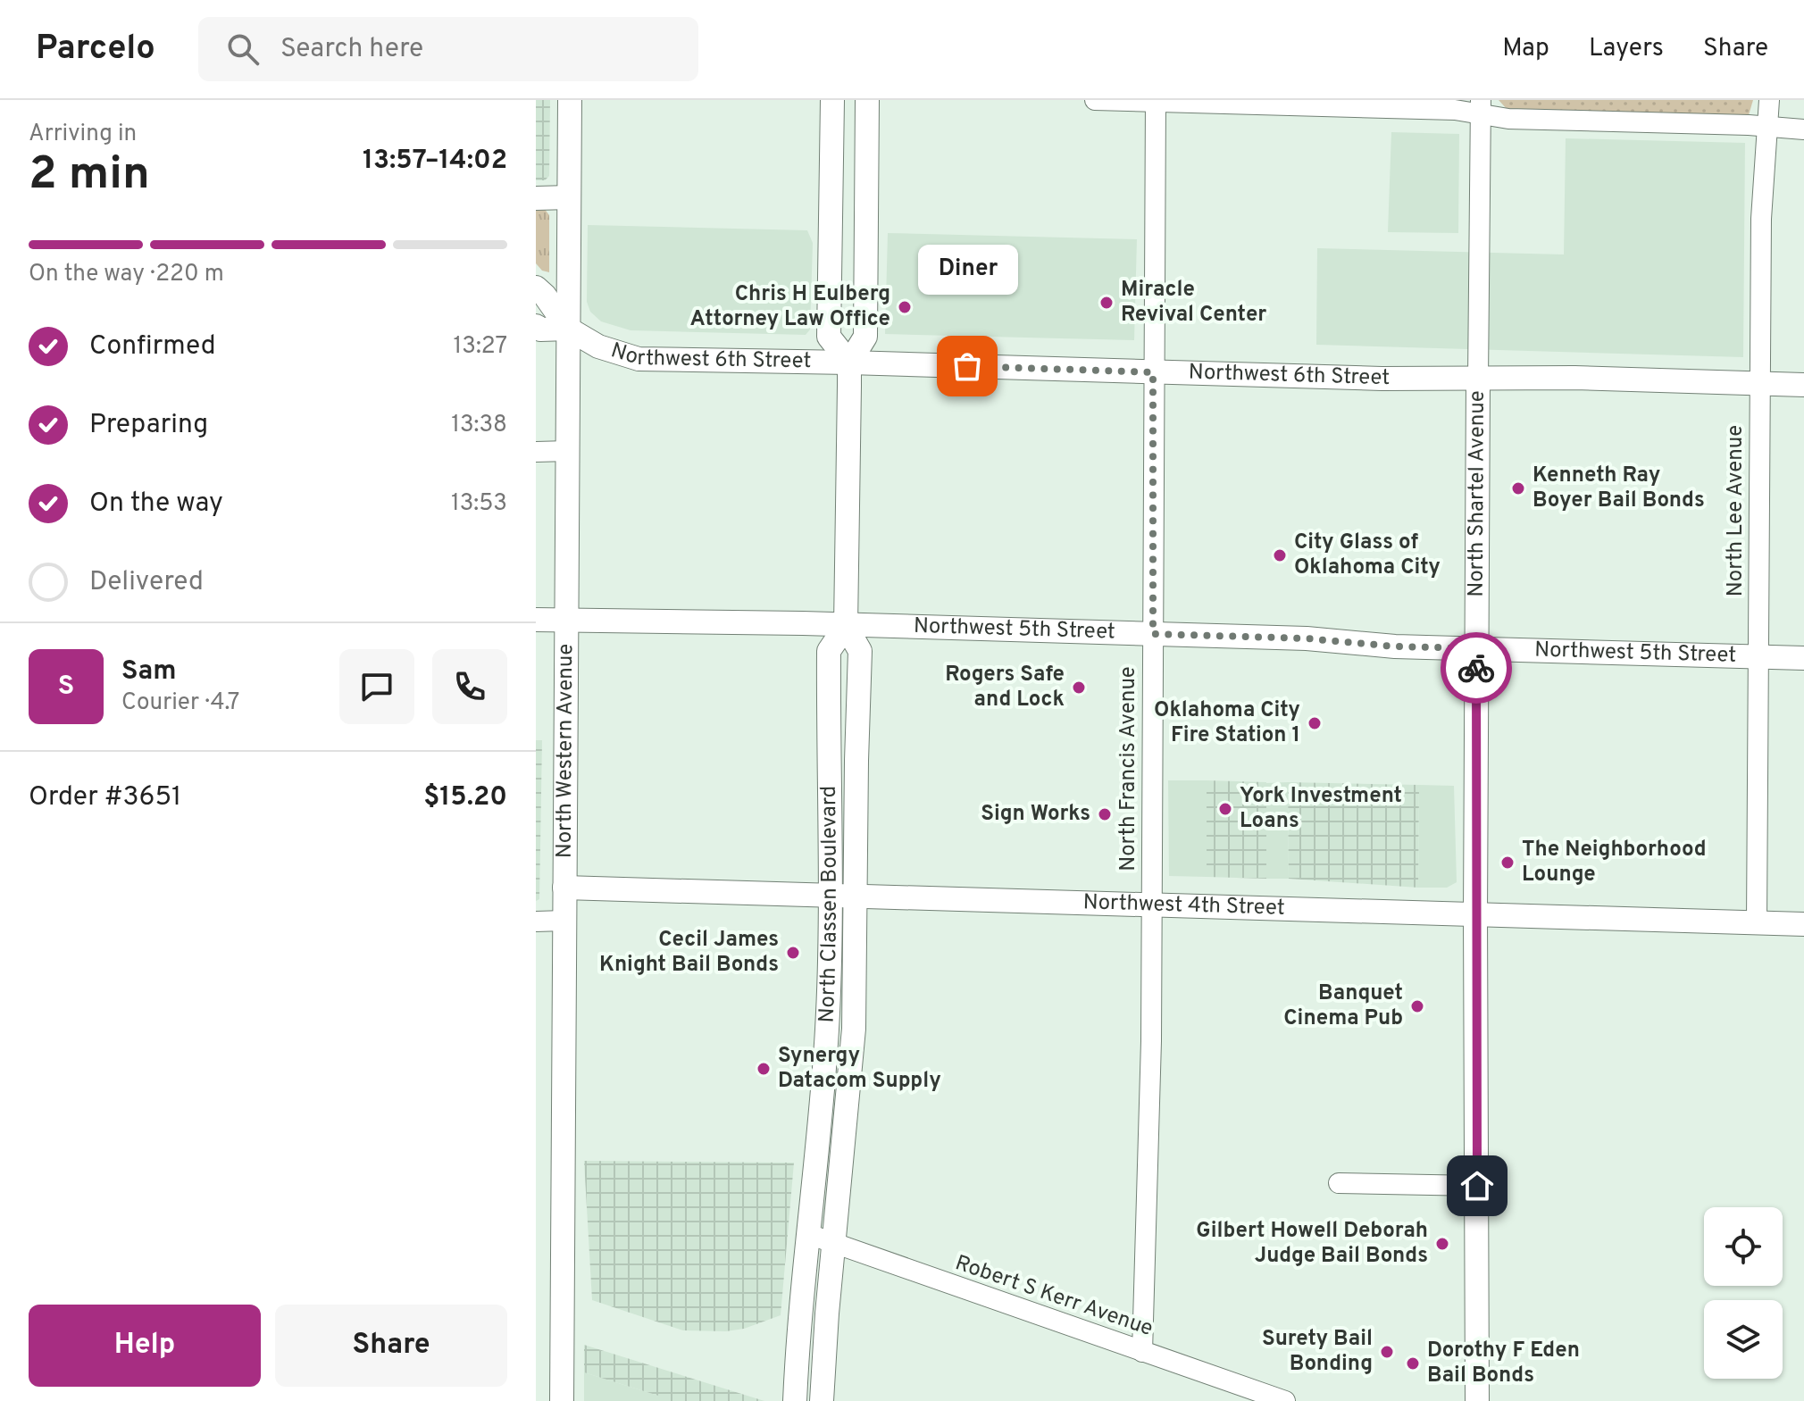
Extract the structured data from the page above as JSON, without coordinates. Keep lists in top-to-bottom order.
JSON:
{
  "streets": {
    "main road": [
      "Northwest 6th Street",
      "North Shartel Avenue",
      "Northwest 5th Street",
      "North Western Avenue",
      "North Classen Boulevard",
      "Northwest 4th Street"
    ],
    "street": ["North Lee Avenue", "North Francis Avenue", "Robert S Kerr Avenue"]
  },
  "crossings": [
    ["Northwest 6th Street", "North Shartel Avenue"],
    ["Northwest 6th Street", "North Lee Avenue"],
    ["Northwest 6th Street", "North Western Avenue"],
    ["Northwest 6th Street", "North Francis Avenue"],
    ["Northwest 6th Street", "North Classen Boulevard"],
    ["North Shartel Avenue", "Northwest 5th Street"],
    ["North Shartel Avenue", "Northwest 4th Street"],
    ["North Lee Avenue", "Northwest 5th Street"],
    ["North Lee Avenue", "Northwest 4th Street"],
    ["Northwest 5th Street", "North Western Avenue"],
    ["Northwest 5th Street", "North Francis Avenue"],
    ["Northwest 5th Street", "North Classen Boulevard"],
    ["North Western Avenue", "Northwest 4th Street"],
    ["North Francis Avenue", "Northwest 4th Street"],
    ["North Francis Avenue", "Robert S Kerr Avenue"],
    ["North Classen Boulevard", "Northwest 4th Street"],
    ["North Classen Boulevard", "Robert S Kerr Avenue"]
  ],
  "places": [
    "Miracle Revival Center",
    "Chris H Eulberg Attorney Law Office",
    "Diner",
    "Kenneth Ray Boyer Bail Bonds",
    "City Glass of Oklahoma City",
    "Rogers Safe and Lock",
    "Oklahoma City Fire Station 1",
    "York Investment Loans",
    "Sign Works",
    "The Neighborhood Lounge",
    "Cecil James Knight Bail Bonds",
    "Banquet Cinema Pub",
    "Synergy Datacom Supply",
    "Gilbert Howell Deborah Judge Bail Bonds",
    "Surety Bail Bonding",
    "Dorothy F Eden Bail Bonds"
  ],
  "page": {
    "header": "Parcelo",
    "search": "Search here",
    "nav": ["Map", "Layers", "Share"],
    "heading": ["2 min", "Arriving in", "13:57–14:02"],
    "panel": [
      "Sam",
      "Courier · 4.7",
      "Order #3651",
      "$15.20"
    ],
    "bar": "On the way · 220 m",
    "bubble": "Diner",
    "list": [
      ["Confirmed", "13:27"],
      ["Preparing", "13:38"],
      ["On the way", "13:53"],
      "Delivered"
    ],
    "round": "S",
    "buttons": ["Help", "Share"]
  }
}
